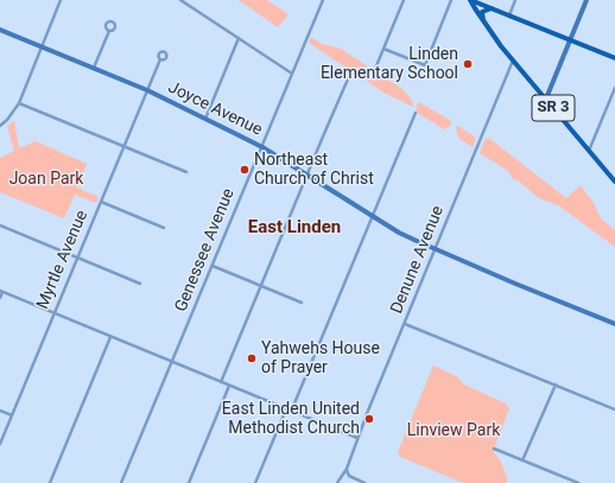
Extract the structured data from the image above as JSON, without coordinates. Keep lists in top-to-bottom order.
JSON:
{
  "streets": {
    "main road": ["SR 3"],
    "street": [
      "Joyce Avenue",
      "Genessee Avenue",
      "Myrtle Avenue",
      "Denune Avenue"
    ]
  },
  "crossings": [
    ["SR 3", "Denune Avenue"],
    ["Joyce Avenue", "Genessee Avenue"],
    ["Joyce Avenue", "Myrtle Avenue"],
    ["Joyce Avenue", "Denune Avenue"]
  ],
  "districts": ["East Linden"],
  "parks": ["Joan Park", "Linview Park"],
  "places": [
    "Linden Elementary School",
    "Northeast Church of Christ",
    "Yahwehs House of Prayer",
    "East Linden United Methodist Church"
  ]
}
